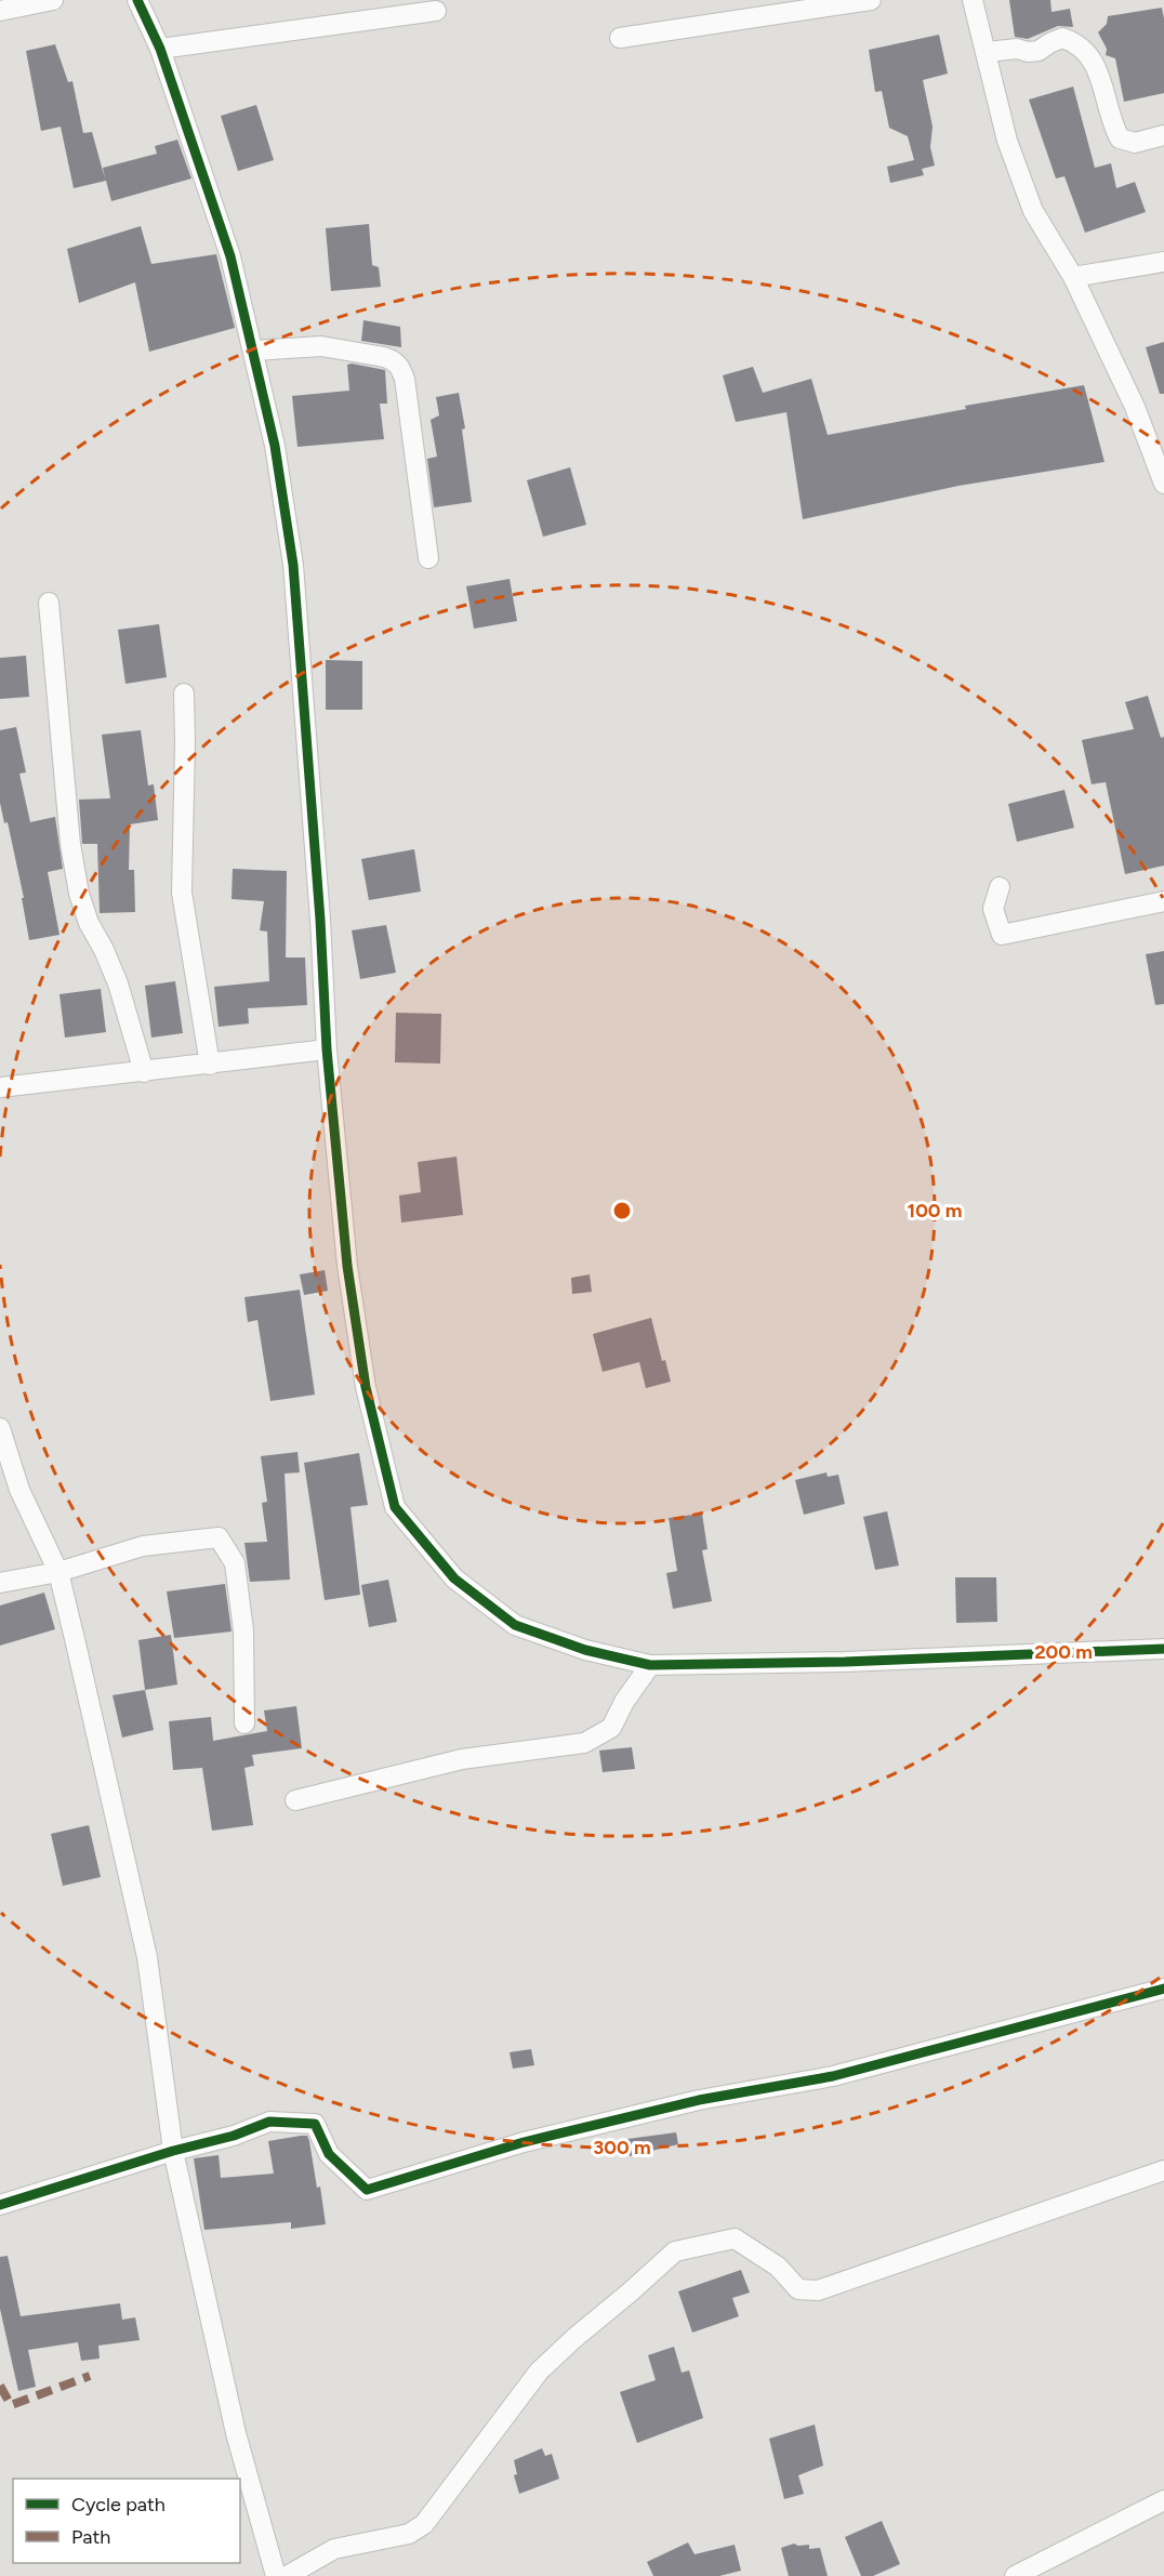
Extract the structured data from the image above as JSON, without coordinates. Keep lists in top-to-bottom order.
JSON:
{
  "legend": ["Cycle path", "Path"],
  "rings": ["100 m", "200 m", "300 m"]
}
